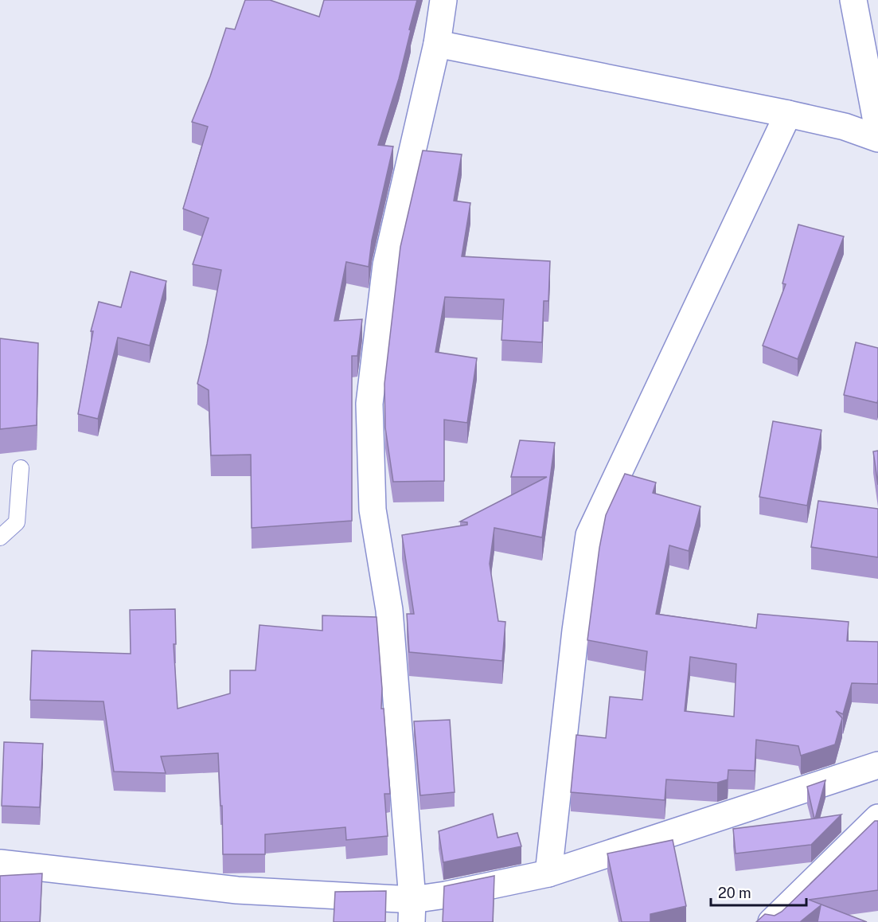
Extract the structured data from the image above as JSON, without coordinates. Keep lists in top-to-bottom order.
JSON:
{
  "scale_bar": "20 m"
}
